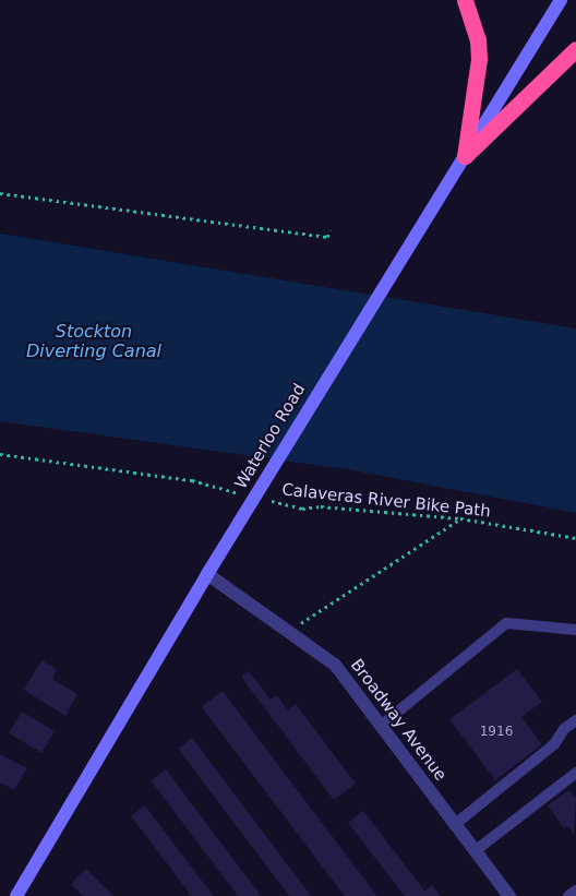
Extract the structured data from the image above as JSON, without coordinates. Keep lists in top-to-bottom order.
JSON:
{
  "streets": {
    "main road": ["Waterloo Road"],
    "street": ["Broadway Avenue"],
    "path": ["Calaveras River Bike Path"]
  },
  "crossings": [
    ["Waterloo Road", "Calaveras River Bike Path"],
    ["Waterloo Road", "Broadway Avenue"]
  ],
  "water": ["Stockton Diverting Canal"],
  "house_numbers": ["1916"]
}
